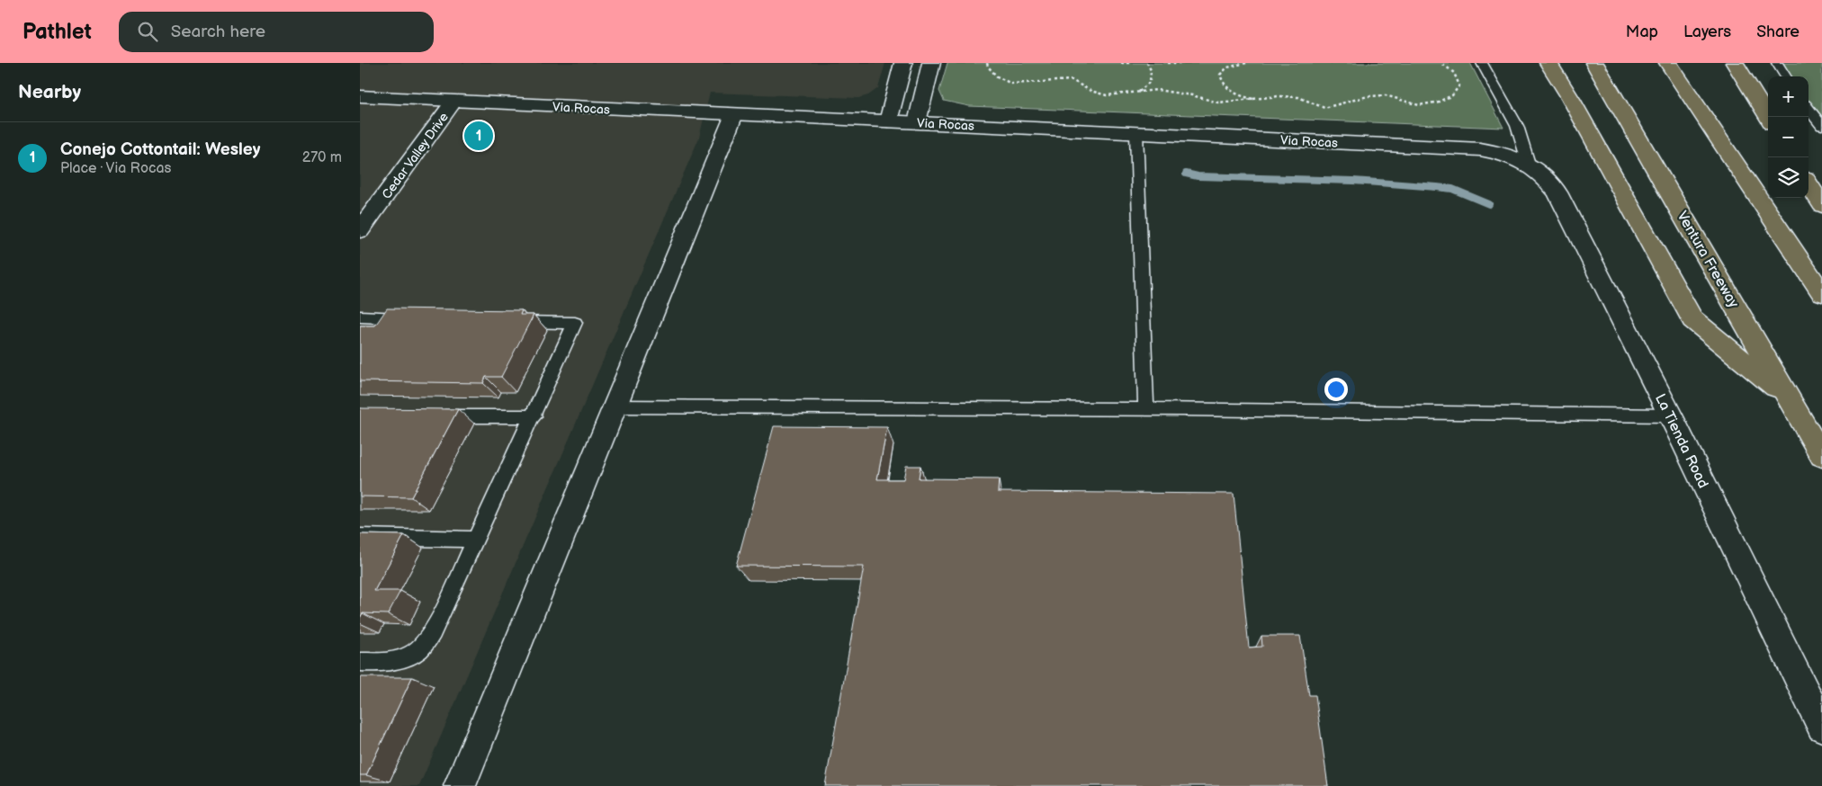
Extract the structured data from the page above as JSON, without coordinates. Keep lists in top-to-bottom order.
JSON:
{
  "streets": {
    "highway": ["Ventura Freeway"],
    "street": ["Via Rocas", "Cedar Valley Drive", "La Tienda Road"]
  },
  "crossings": [
    ["Via Rocas", "Cedar Valley Drive"],
    ["Via Rocas", "La Tienda Road"]
  ],
  "page": {
    "header": "Pathlet",
    "search": "Search here",
    "nav": ["Map", "Layers", "Share"],
    "heading": "Nearby",
    "map_buttons": ["+", "−"],
    "pins": "1",
    "list": [
      {
        "mark": "1",
        "name": "Conejo Cottontail: Wesley",
        "note": "Place · Via Rocas",
        "value": "270 m"
      }
    ]
  }
}
